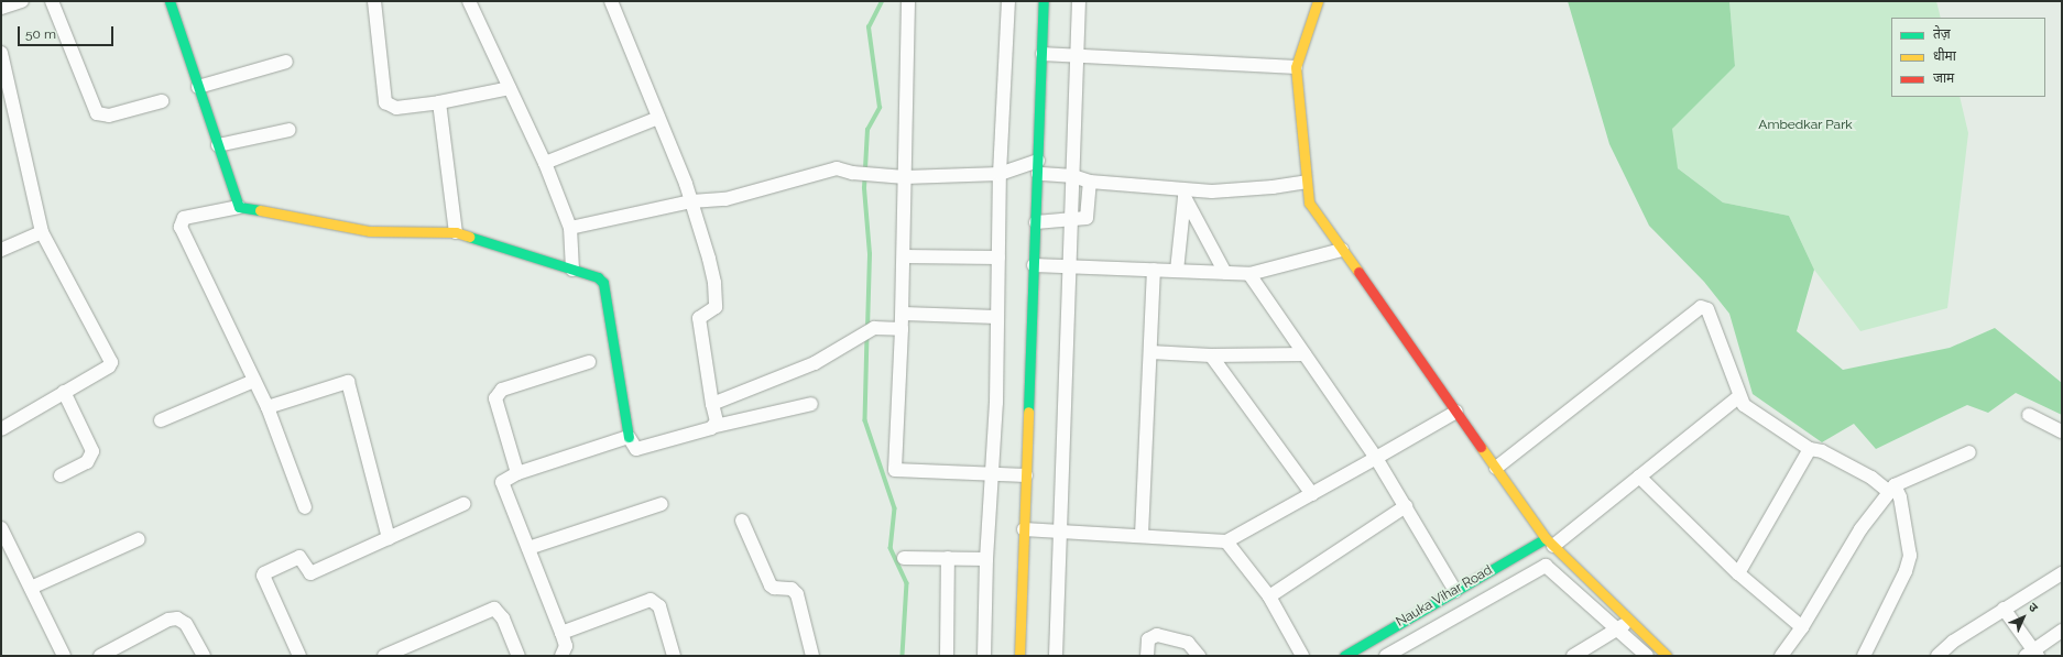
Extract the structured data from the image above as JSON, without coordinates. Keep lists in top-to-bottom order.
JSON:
{
  "streets": {
    "street": ["Nauka Vihar Road"]
  },
  "parks": ["Ambedkar Park"],
  "legend": ["तेज़", "धीमा", "जाम"],
  "scale_bar": "50 m",
  "north": "top right"
}
